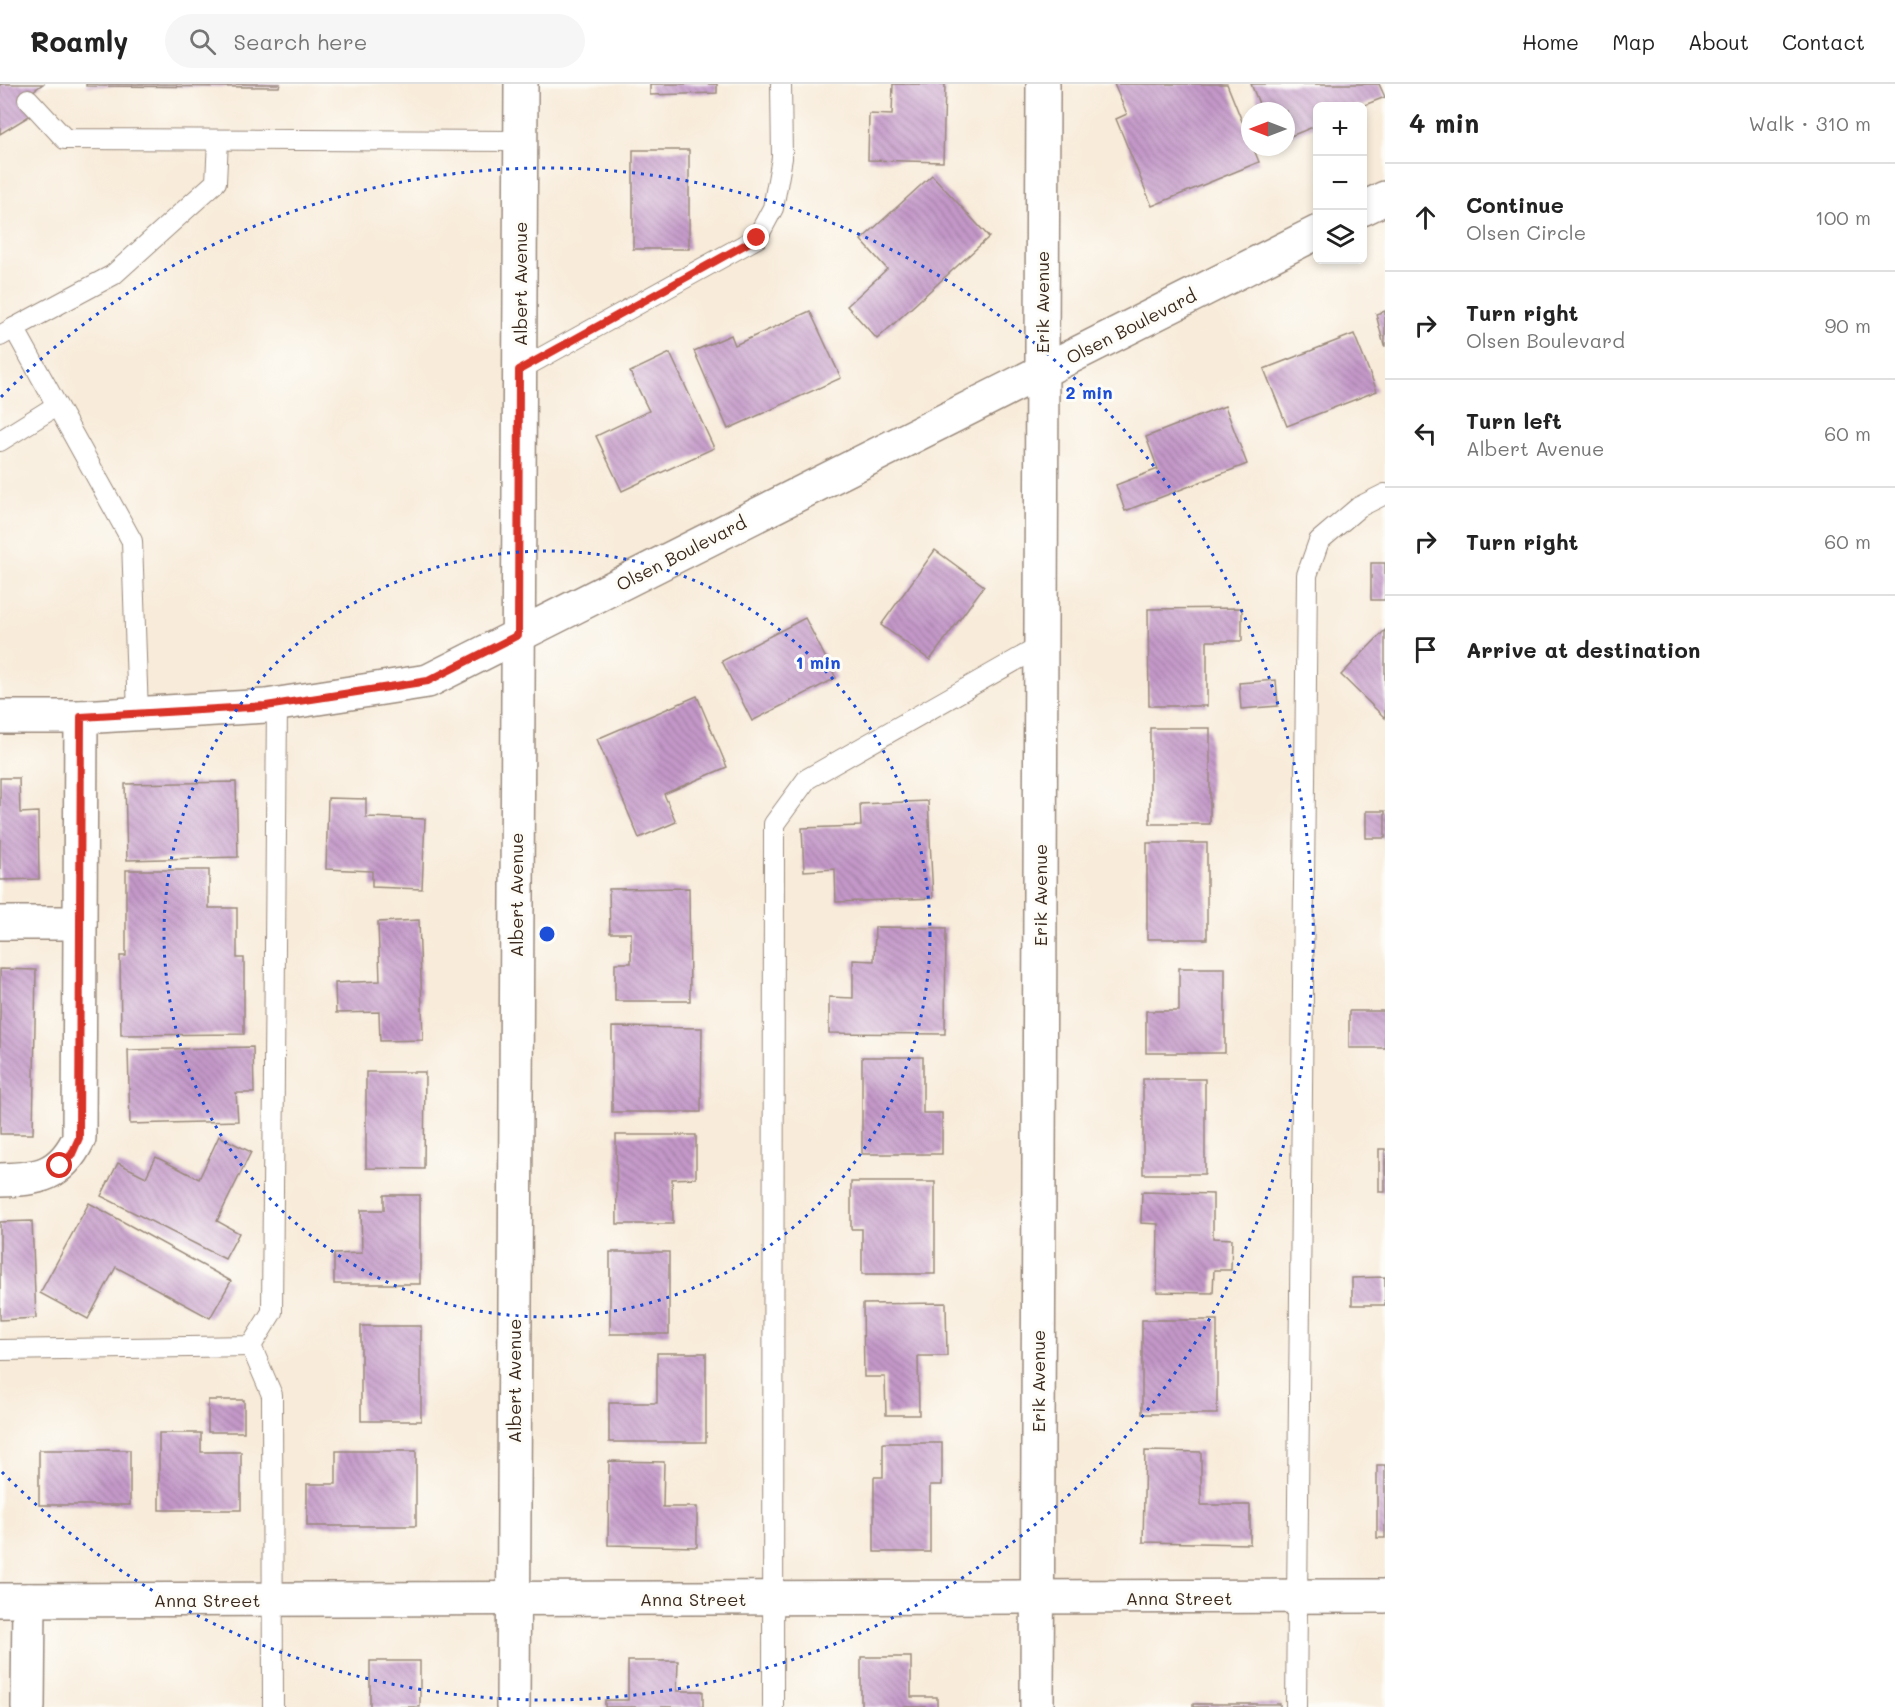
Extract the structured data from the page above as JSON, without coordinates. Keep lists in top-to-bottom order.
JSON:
{
  "streets": {
    "street": [
      "Albert Avenue",
      "Erik Avenue",
      "Olsen Boulevard",
      "Anna Street"
    ]
  },
  "crossings": [
    ["Albert Avenue", "Olsen Boulevard"],
    ["Albert Avenue", "Anna Street"],
    ["Erik Avenue", "Olsen Boulevard"],
    ["Erik Avenue", "Anna Street"]
  ],
  "north": "left",
  "page": {
    "header": "Roamly",
    "search": "Search here",
    "nav": [
      "Home",
      "Map",
      "About",
      "Contact"
    ],
    "heading": ["4 min", "Walk · 310 m"],
    "map_buttons": ["+", "−"],
    "list": [
      ["Continue", "Olsen Circle", "100 m"],
      ["Turn right", "Olsen Boulevard", "90 m"],
      ["Turn left", "Albert Avenue", "60 m"],
      ["Turn right", "60 m"],
      "Arrive at destination"
    ]
  },
  "rings": ["2 min", "1 min"]
}
